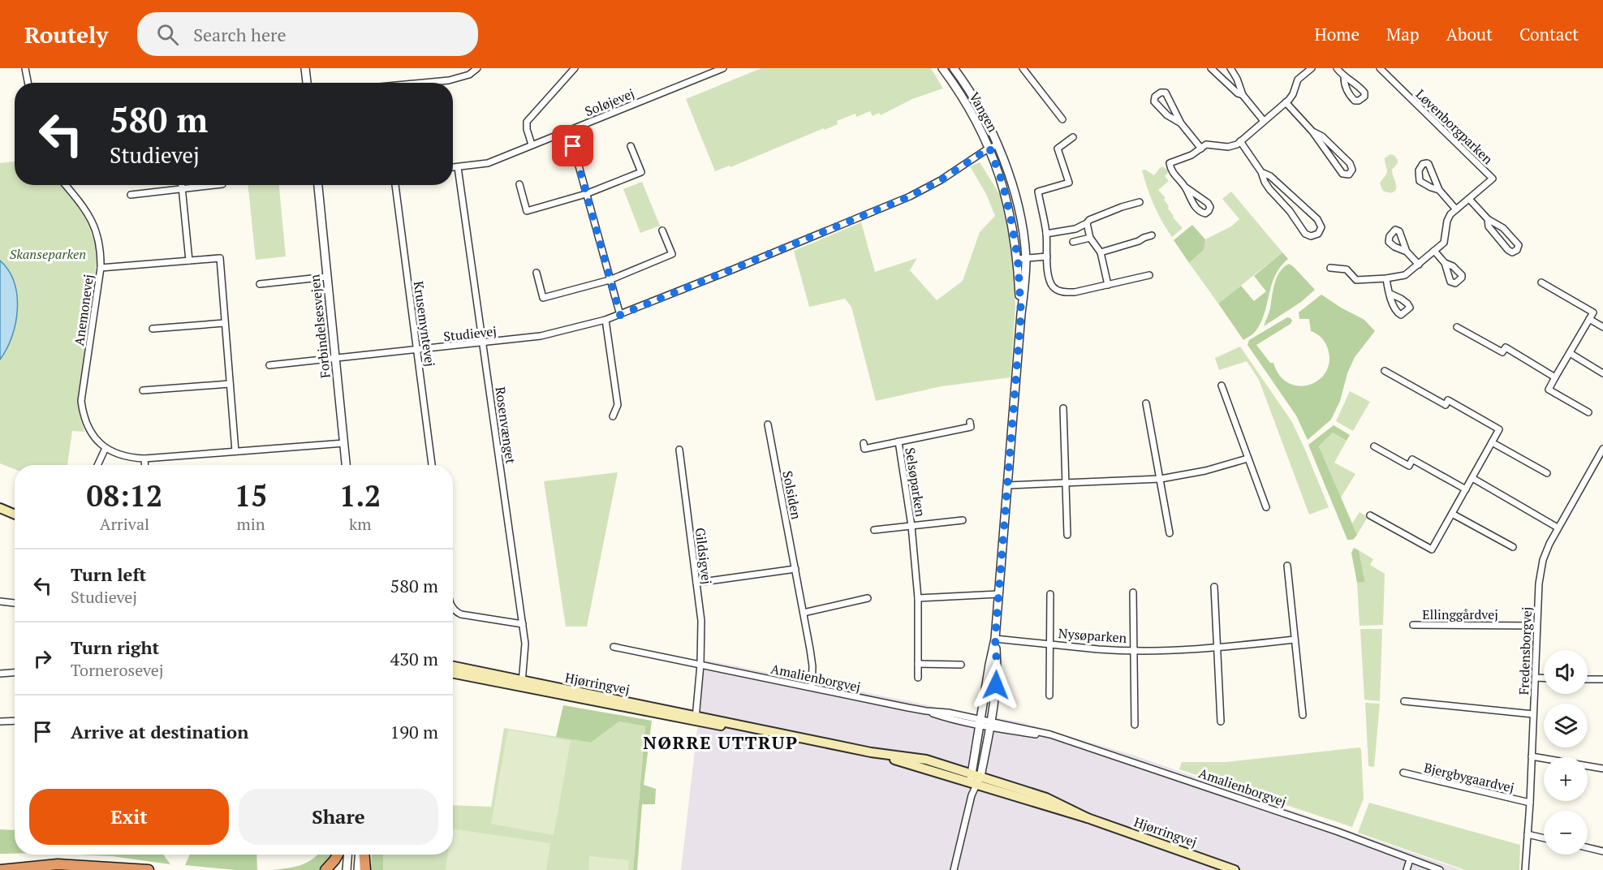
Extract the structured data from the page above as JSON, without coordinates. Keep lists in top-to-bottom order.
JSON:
{
  "streets": {
    "main road": ["Hjørringvej"],
    "street": [
      "Soløjevej",
      "Vangen",
      "Løvenborgparken",
      "Anemonevej",
      "Krusemyntevej",
      "Forbindelsesvejen",
      "Studievej",
      "Rosenvænget",
      "Selsøparken",
      "Solsiden",
      "Gildsigvej",
      "Ellinggårdvej",
      "Nysøparken",
      "Fredensborgvej",
      "Amalienborgvej",
      "Bjergbygaardvej"
    ]
  },
  "crossings": [
    ["Soløjevej", "Rosenvænget"],
    ["Vangen", "Studievej"],
    ["Vangen", "Nysøparken"],
    ["Vangen", "Amalienborgvej"],
    ["Vangen", "Hjørringvej"],
    ["Anemonevej", "Forbindelsesvejen"],
    ["Krusemyntevej", "Studievej"],
    ["Forbindelsesvejen", "Studievej"],
    ["Studievej", "Rosenvænget"],
    ["Rosenvænget", "Hjørringvej"],
    ["Solsiden", "Amalienborgvej"],
    ["Gildsigvej", "Amalienborgvej"],
    ["Ellinggårdvej", "Fredensborgvej"],
    ["Fredensborgvej", "Bjergbygaardvej"]
  ],
  "districts": ["NØRRE UTTRUP"],
  "parks": ["Skanseparken"],
  "page": {
    "header": "Routely",
    "search": "Search here",
    "nav": [
      "Home",
      "Map",
      "About",
      "Contact"
    ],
    "turn": ["580 m", "Studievej"],
    "eta": [
      "08:12",
      "Arrival",
      "15",
      "min",
      "1.2",
      "km"
    ],
    "list": [
      {
        "name": "Turn left",
        "note": "Studievej",
        "value": "580 m"
      },
      {
        "name": "Turn right",
        "note": "Tornerosevej",
        "value": "430 m"
      },
      {
        "name": "Arrive at destination",
        "value": "190 m"
      }
    ],
    "map_buttons": ["+", "−"],
    "buttons": ["Exit", "Share"]
  }
}
